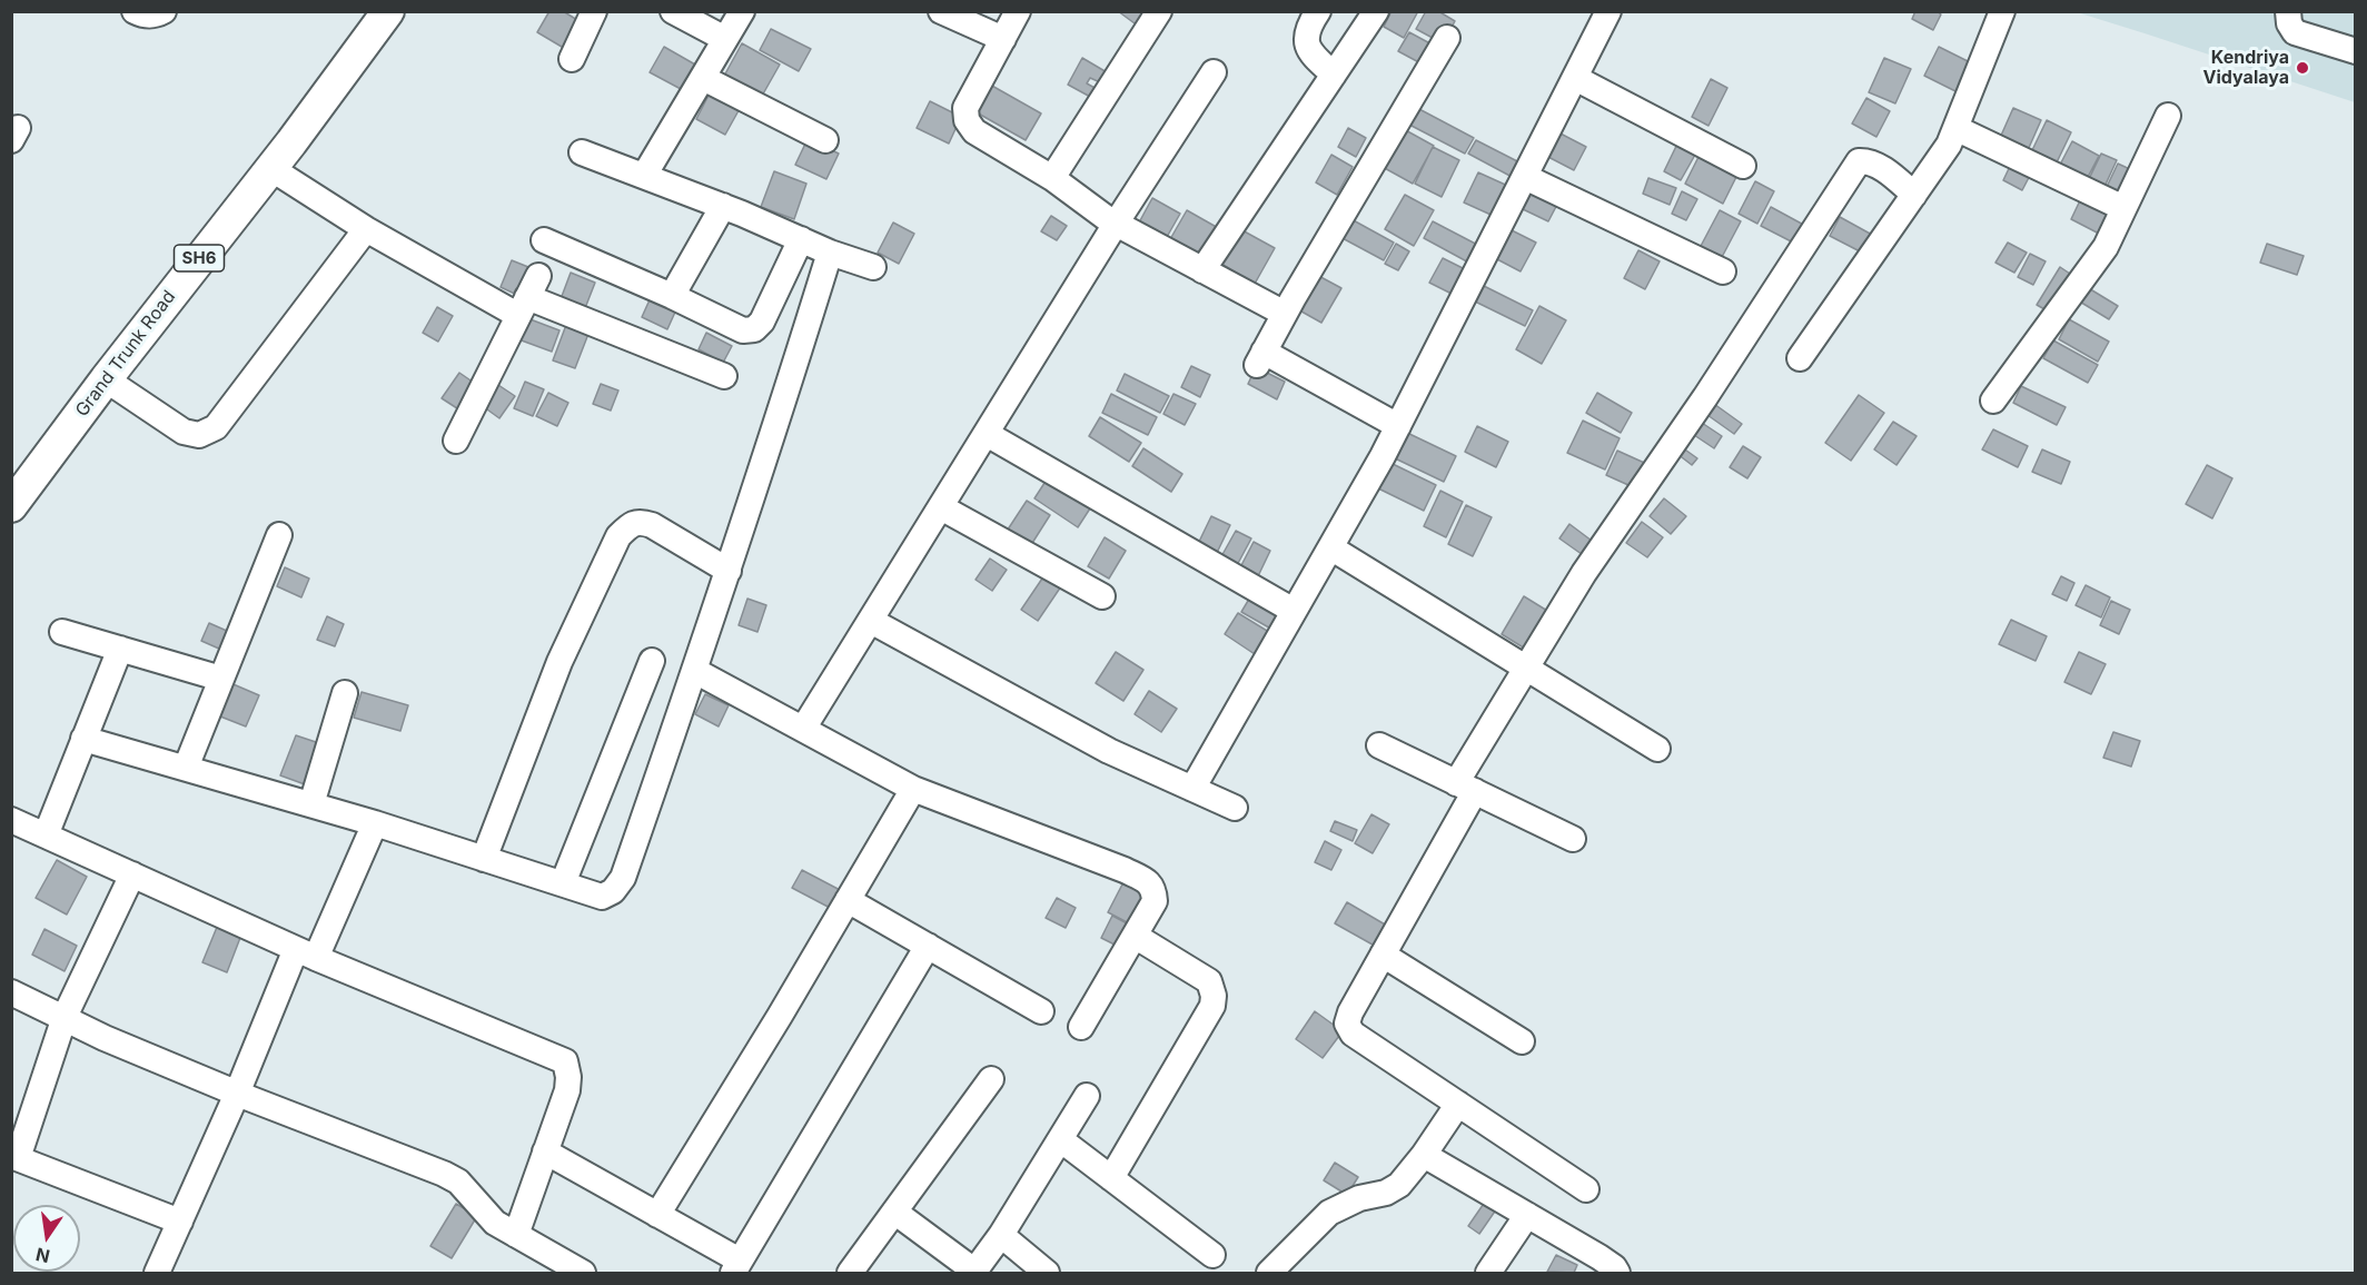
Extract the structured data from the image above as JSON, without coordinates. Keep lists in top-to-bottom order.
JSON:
{
  "streets": {
    "main road": ["SH6", "Grand Trunk Road"]
  },
  "places": ["Kendriya Vidyalaya"],
  "north": "bottom"
}
